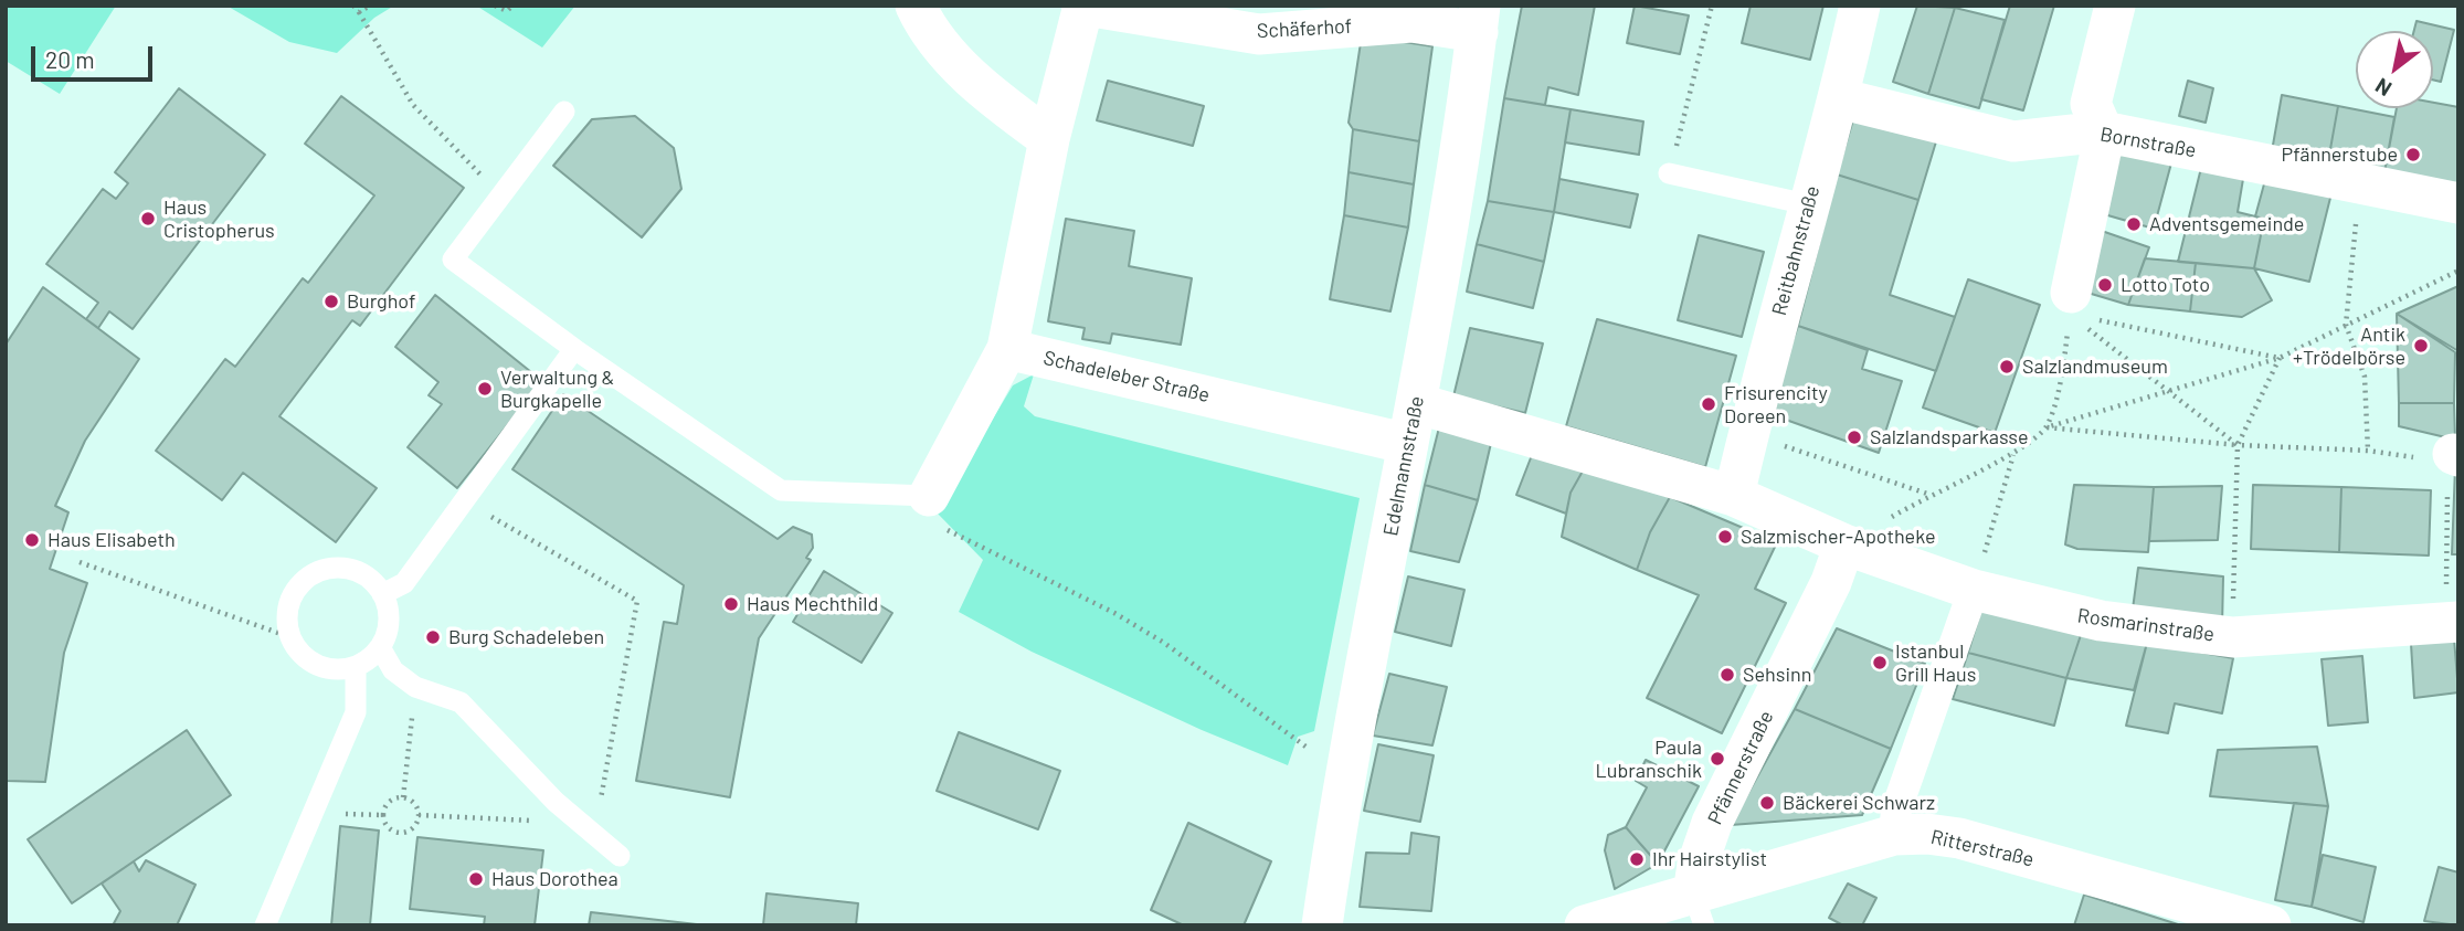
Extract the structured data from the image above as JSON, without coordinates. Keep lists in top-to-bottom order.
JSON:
{
  "streets": {
    "street": [
      "Schäferhof",
      "Bornstraße",
      "Reitbahnstraße",
      "Schadeleber Straße",
      "Edelmannstraße",
      "Rosmarinstraße",
      "Pfännerstraße",
      "Ritterstraße"
    ]
  },
  "crossings": [
    ["Schäferhof", "Schadeleber Straße"],
    ["Schäferhof", "Edelmannstraße"],
    ["Bornstraße", "Reitbahnstraße"],
    ["Schadeleber Straße", "Edelmannstraße"],
    ["Rosmarinstraße", "Pfännerstraße"],
    ["Pfännerstraße", "Ritterstraße"]
  ],
  "places": [
    "Pfännerstube",
    "Haus Cristopherus",
    "Adventsgemeinde",
    "Lotto Toto",
    "Burghof",
    "Antik +Trödelbörse",
    "Salzlandmuseum",
    "Verwaltung & Burgkapelle",
    "Frisurencity Doreen",
    "Salzlandsparkasse",
    "Salzmischer-Apotheke",
    "Haus Elisabeth",
    "Haus Mechthild",
    "Burg Schadeleben",
    "Istanbul Grill Haus",
    "Sehsinn",
    "Paula Lubranschik",
    "Bäckerei Schwarz",
    "Ihr Hairstylist",
    "Haus Dorothea"
  ],
  "scale_bar": "20 m",
  "north": "bottom left"
}
